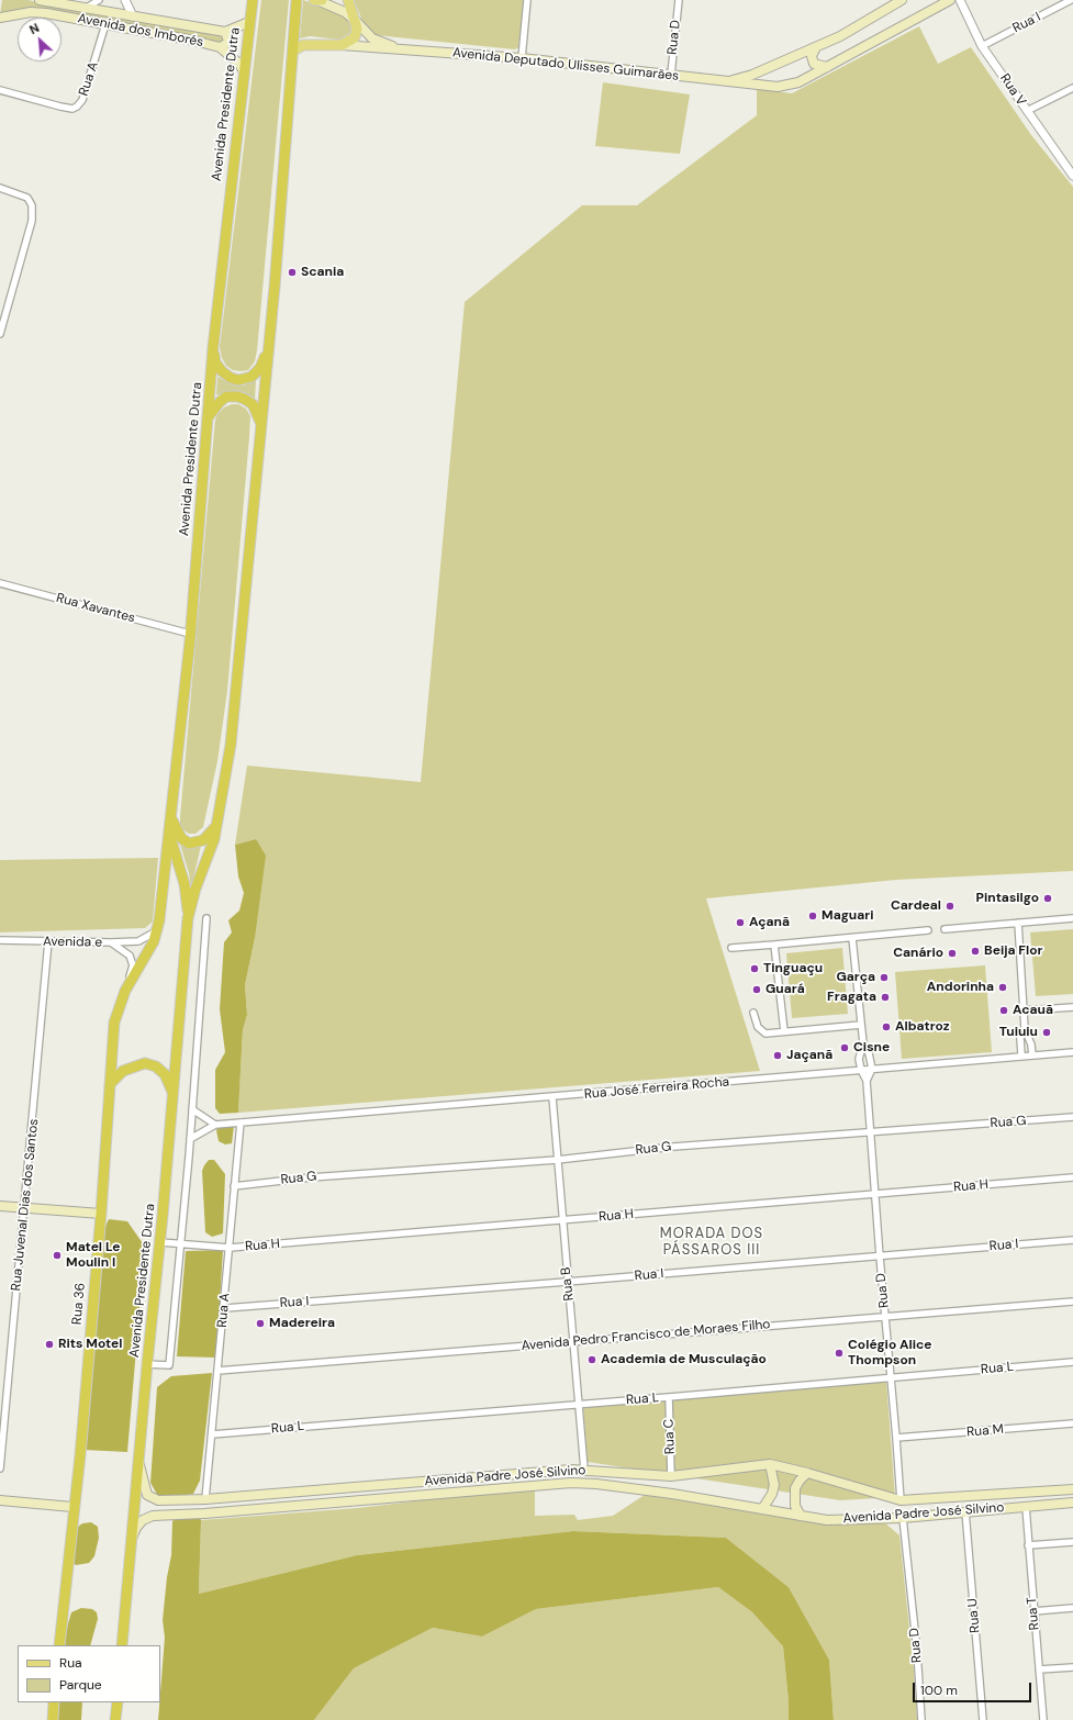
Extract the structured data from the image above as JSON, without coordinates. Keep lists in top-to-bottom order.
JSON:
{
  "streets": {
    "highway": ["Avenida Presidente Dutra", "Rua 36"],
    "main road": ["Avenida dos Imborés", "Avenida Deputado Ulisses Guimarães", "Avenida Padre José Silvino"],
    "street": [
      "Rua I",
      "Rua D",
      "Rua A",
      "Rua V",
      "Rua Xavantes",
      "Avenida e",
      "Rua José Ferreira Rocha",
      "Rua G",
      "Rua H",
      "Rua Juvenal Dias dos Santos",
      "Rua B",
      "Avenida Pedro Francisco de Moraes Filho",
      "Rua L",
      "Rua M",
      "Rua C",
      "Rua T",
      "Rua U"
    ]
  },
  "crossings": [
    ["Rua I", "Rua D"],
    ["Rua I", "Rua A"],
    ["Rua I", "Rua V"],
    ["Rua I", "Rua B"],
    ["Avenida dos Imborés", "Rua A"],
    ["Avenida dos Imborés", "Avenida Presidente Dutra"],
    ["Rua D", "Avenida Deputado Ulisses Guimarães"],
    ["Rua D", "Rua José Ferreira Rocha"],
    ["Rua D", "Rua G"],
    ["Rua D", "Rua H"],
    ["Rua D", "Avenida Pedro Francisco de Moraes Filho"],
    ["Rua D", "Rua L"],
    ["Rua D", "Rua M"],
    ["Rua D", "Avenida Padre José Silvino"],
    ["Avenida Deputado Ulisses Guimarães", "Avenida Presidente Dutra"],
    ["Rua A", "Rua José Ferreira Rocha"],
    ["Rua A", "Rua G"],
    ["Rua A", "Rua H"],
    ["Rua A", "Avenida Pedro Francisco de Moraes Filho"],
    ["Rua A", "Rua L"],
    ["Rua A", "Avenida Padre José Silvino"],
    ["Avenida Presidente Dutra", "Rua Xavantes"],
    ["Avenida Presidente Dutra", "Rua H"],
    ["Avenida Presidente Dutra", "Rua 36"],
    ["Avenida Presidente Dutra", "Avenida Padre José Silvino"],
    ["Avenida e", "Rua Juvenal Dias dos Santos"],
    ["Avenida e", "Rua 36"],
    ["Rua José Ferreira Rocha", "Rua B"],
    ["Rua G", "Rua B"],
    ["Rua H", "Rua B"],
    ["Rua B", "Avenida Pedro Francisco de Moraes Filho"],
    ["Rua B", "Rua L"],
    ["Rua B", "Avenida Padre José Silvino"],
    ["Rua L", "Rua C"],
    ["Rua C", "Avenida Padre José Silvino"],
    ["Avenida Padre José Silvino", "Rua T"],
    ["Avenida Padre José Silvino", "Rua U"]
  ],
  "districts": ["MORADA DOS PÁSSAROS III"],
  "places": [
    "Scania",
    "Pintasilgo",
    "Cardeal",
    "Maguari",
    "Açanã",
    "Beija Flor",
    "Canário",
    "Tinguaçu",
    "Garça",
    "Andorinha",
    "Guará",
    "Fragata",
    "Acauã",
    "Albatroz",
    "Tuiuiu",
    "Cisne",
    "Jaçanã",
    "Matel Le Moulin I",
    "Madereira",
    "Rits Motel",
    "Colégio Alice Thompson",
    "Academia de Musculação"
  ],
  "legend": ["Rua", "Parque"],
  "scale_bar": "100 m",
  "north": "top left"
}
